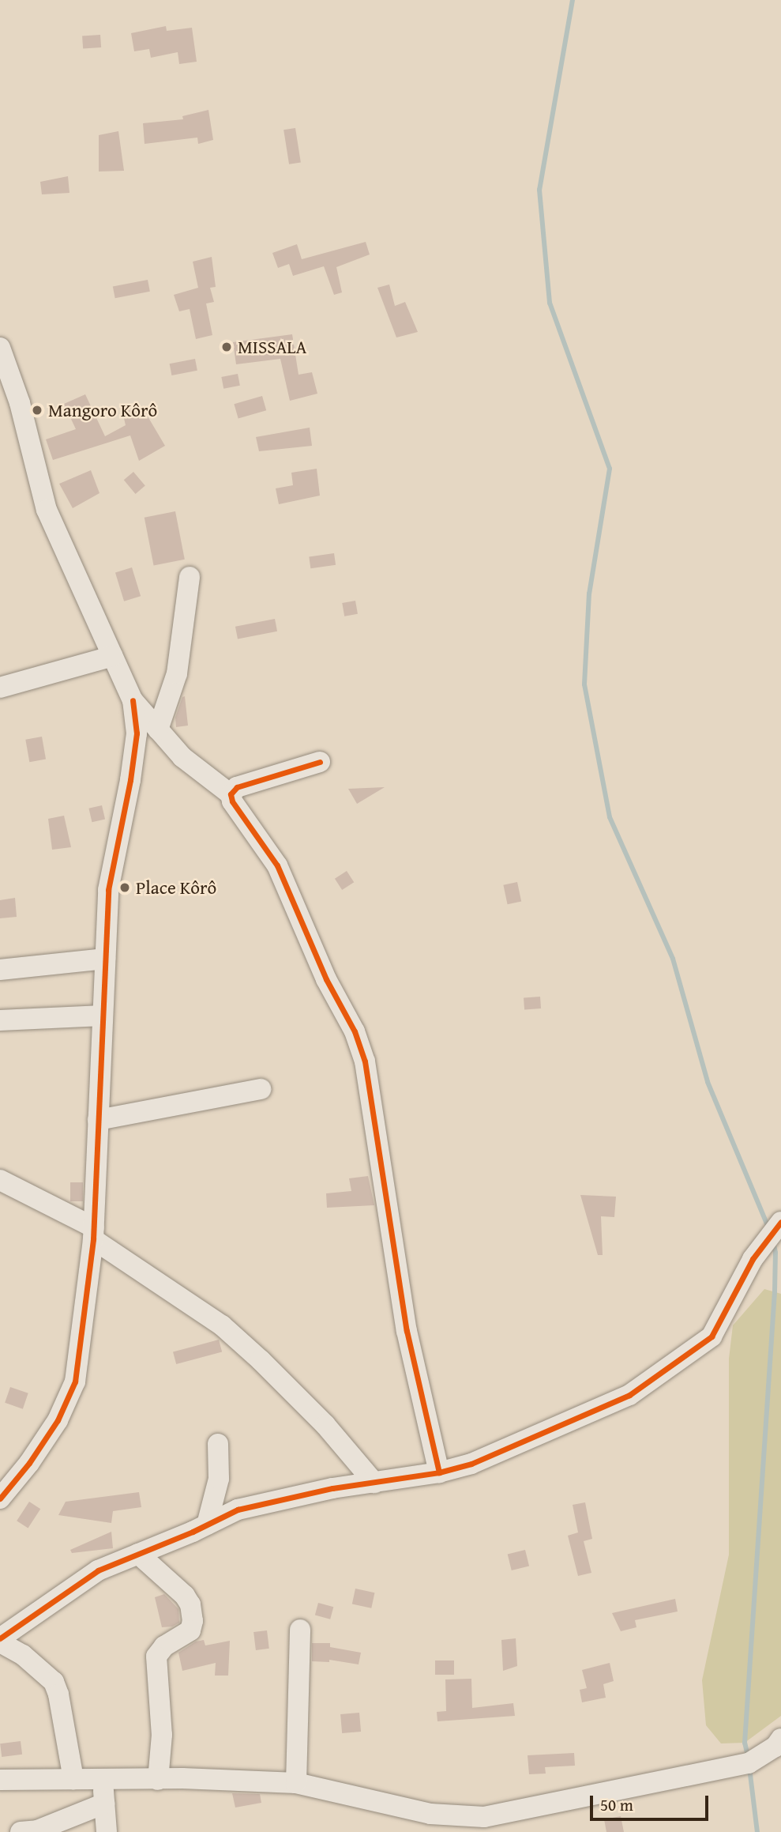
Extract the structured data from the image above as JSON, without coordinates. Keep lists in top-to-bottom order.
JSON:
{
  "places": ["MISSALA", "Mangoro Kôrô", "Place Kôrô"],
  "scale_bar": "50 m"
}
